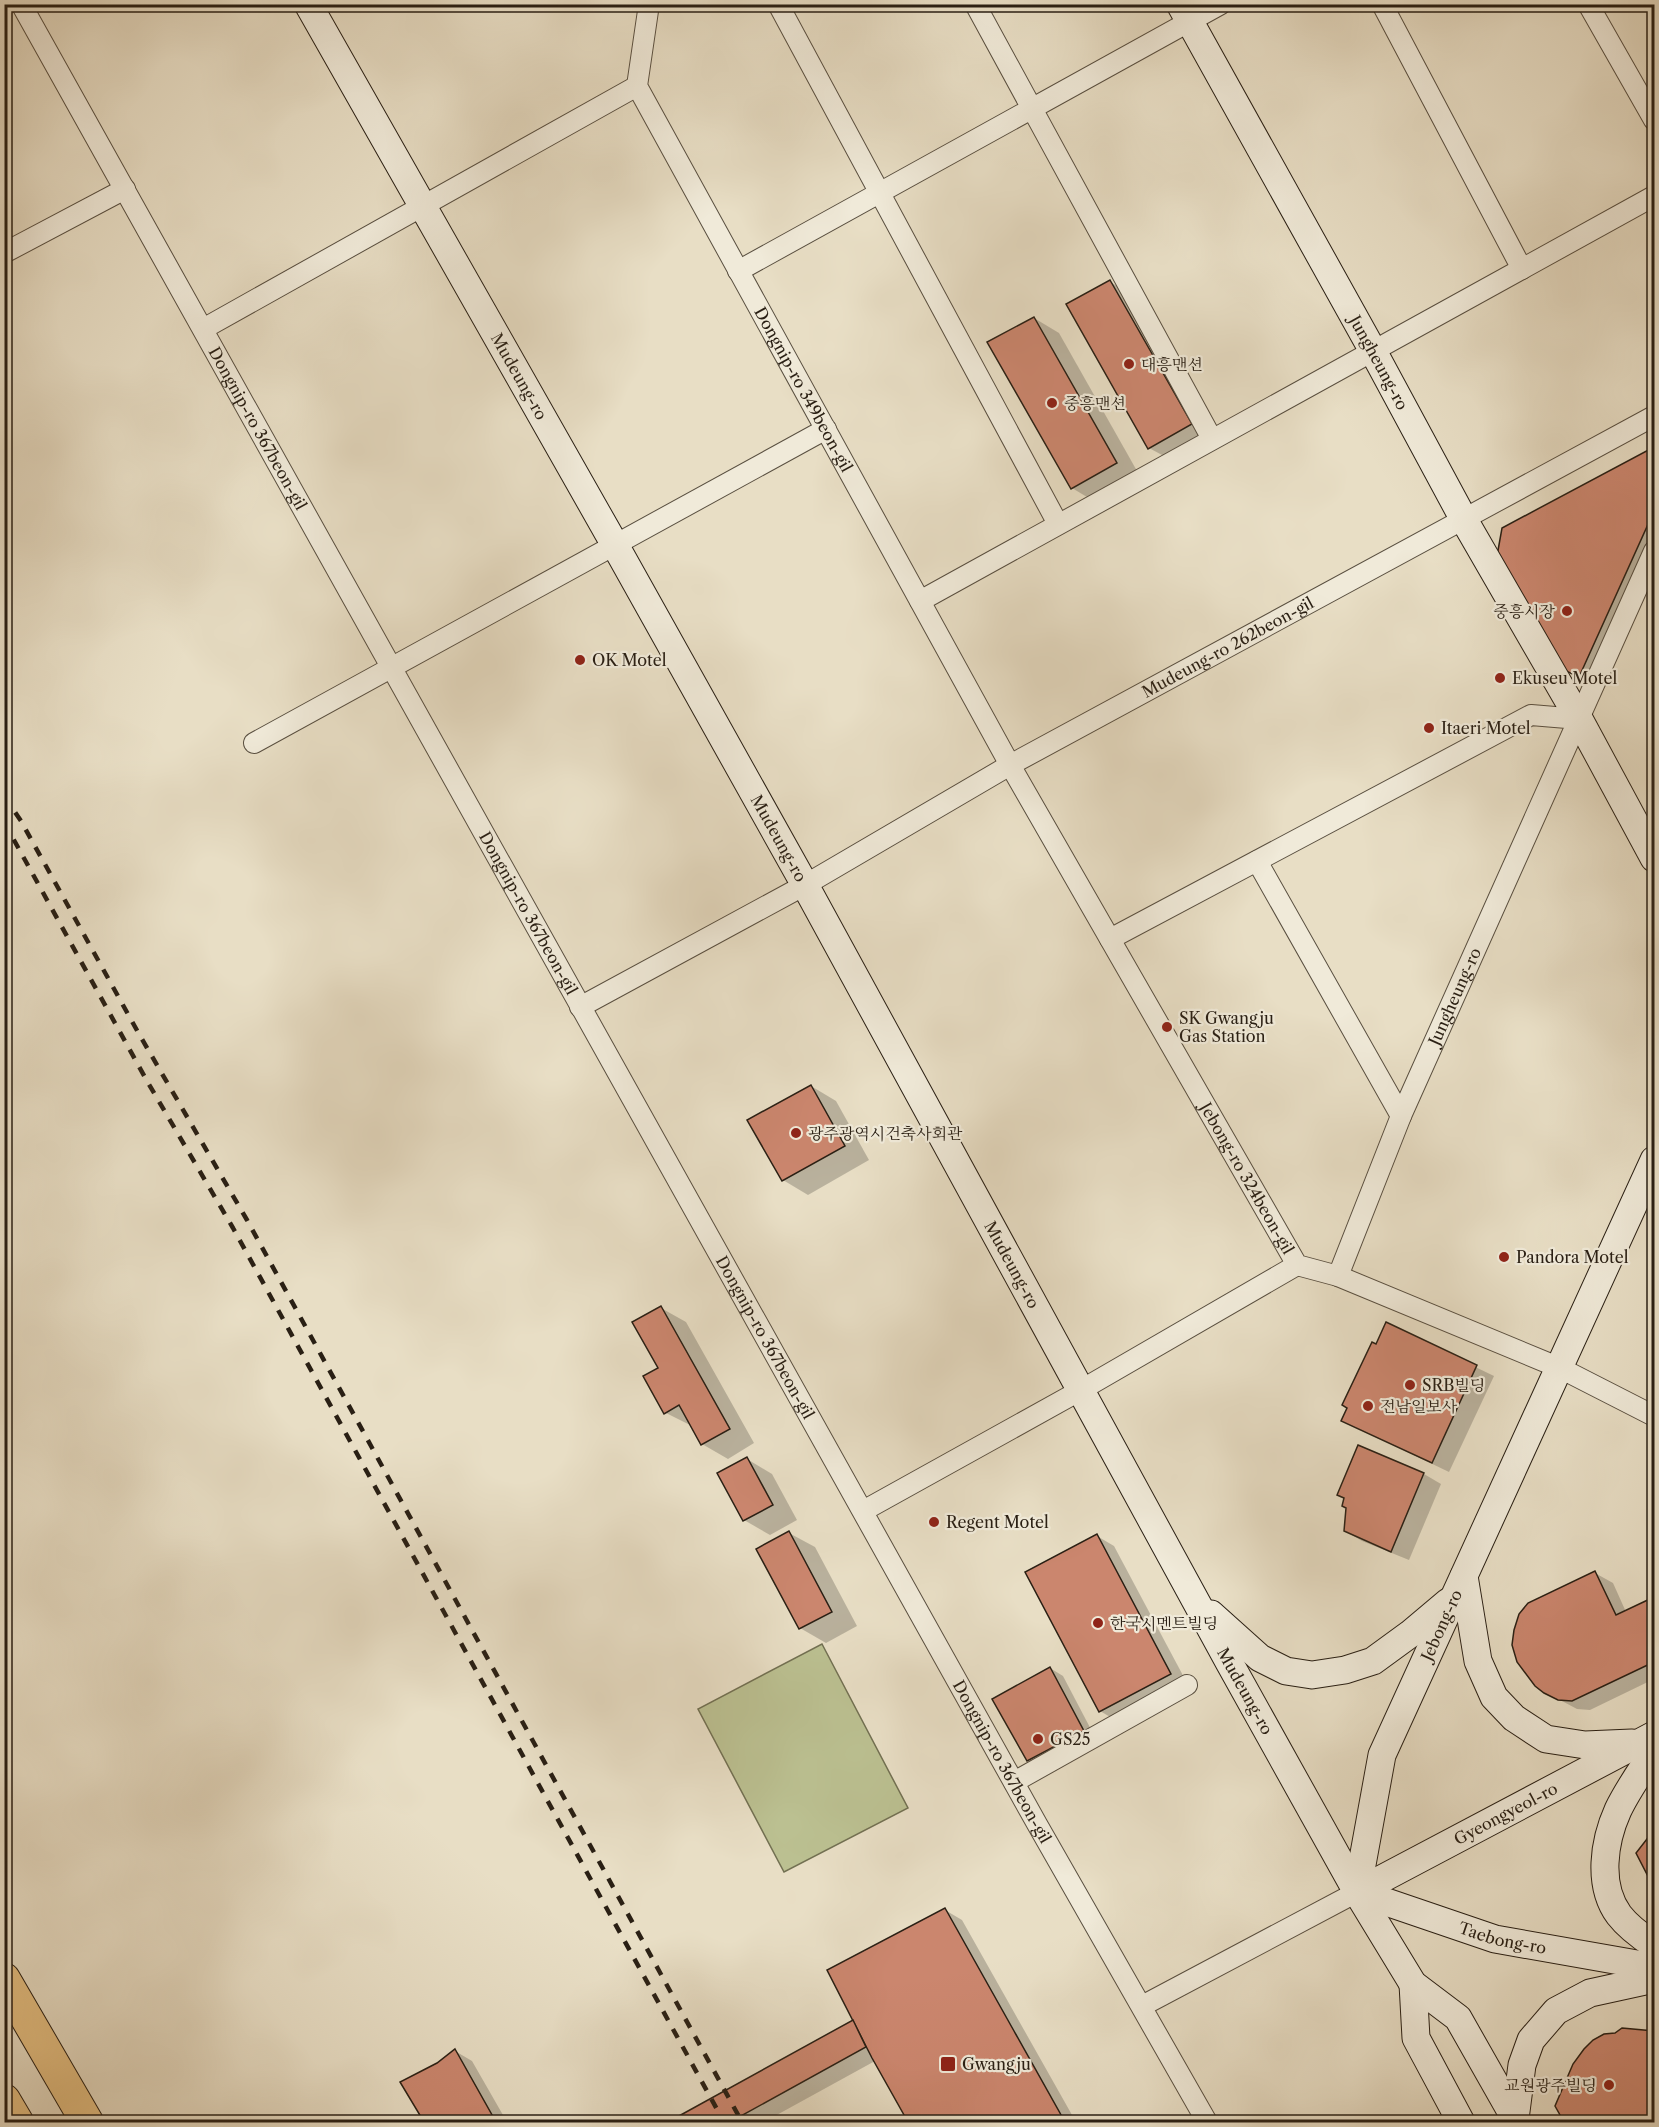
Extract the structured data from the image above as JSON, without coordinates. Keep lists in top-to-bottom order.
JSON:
{
  "streets": {
    "street": [
      "Jungheung-ro",
      "Mudeung-ro",
      "Dongnip-ro 349beon-gil",
      "Dongnip-ro 367beon-gil",
      "Mudeung-ro 262beon-gil",
      "Jebong-ro 324beon-gil",
      "Jebong-ro",
      "Gyeongyeol-ro",
      "Taebong-ro"
    ]
  },
  "crossings": [
    ["Jungheung-ro", "Mudeung-ro 262beon-gil"],
    ["Jungheung-ro", "Jebong-ro 324beon-gil"],
    ["Mudeung-ro", "Mudeung-ro 262beon-gil"],
    ["Mudeung-ro", "Jebong-ro"],
    ["Mudeung-ro", "Gyeongyeol-ro"],
    ["Mudeung-ro", "Taebong-ro"],
    ["Dongnip-ro 349beon-gil", "Mudeung-ro 262beon-gil"],
    ["Dongnip-ro 349beon-gil", "Jebong-ro 324beon-gil"],
    ["Dongnip-ro 367beon-gil", "Mudeung-ro 262beon-gil"],
    ["Mudeung-ro 262beon-gil", "Jebong-ro 324beon-gil"],
    ["Jebong-ro 324beon-gil", "Jebong-ro"],
    ["Jebong-ro", "Gyeongyeol-ro"],
    ["Jebong-ro", "Taebong-ro"],
    ["Gyeongyeol-ro", "Taebong-ro"]
  ],
  "places": {
    "other": [
      "대흥맨션",
      "중흥맨션",
      "중흥시장",
      "OK Motel",
      "Ekuseu Motel",
      "Itaeri Motel",
      "SK Gwangju Gas Station",
      "광주광역시건축사회관",
      "Pandora Motel",
      "SRB빌딩",
      "전남일보사",
      "Regent Motel",
      "한국시멘트빌딩",
      "GS25",
      "교원광주빌딩"
    ],
    "transit": ["Gwangju"]
  }
}
